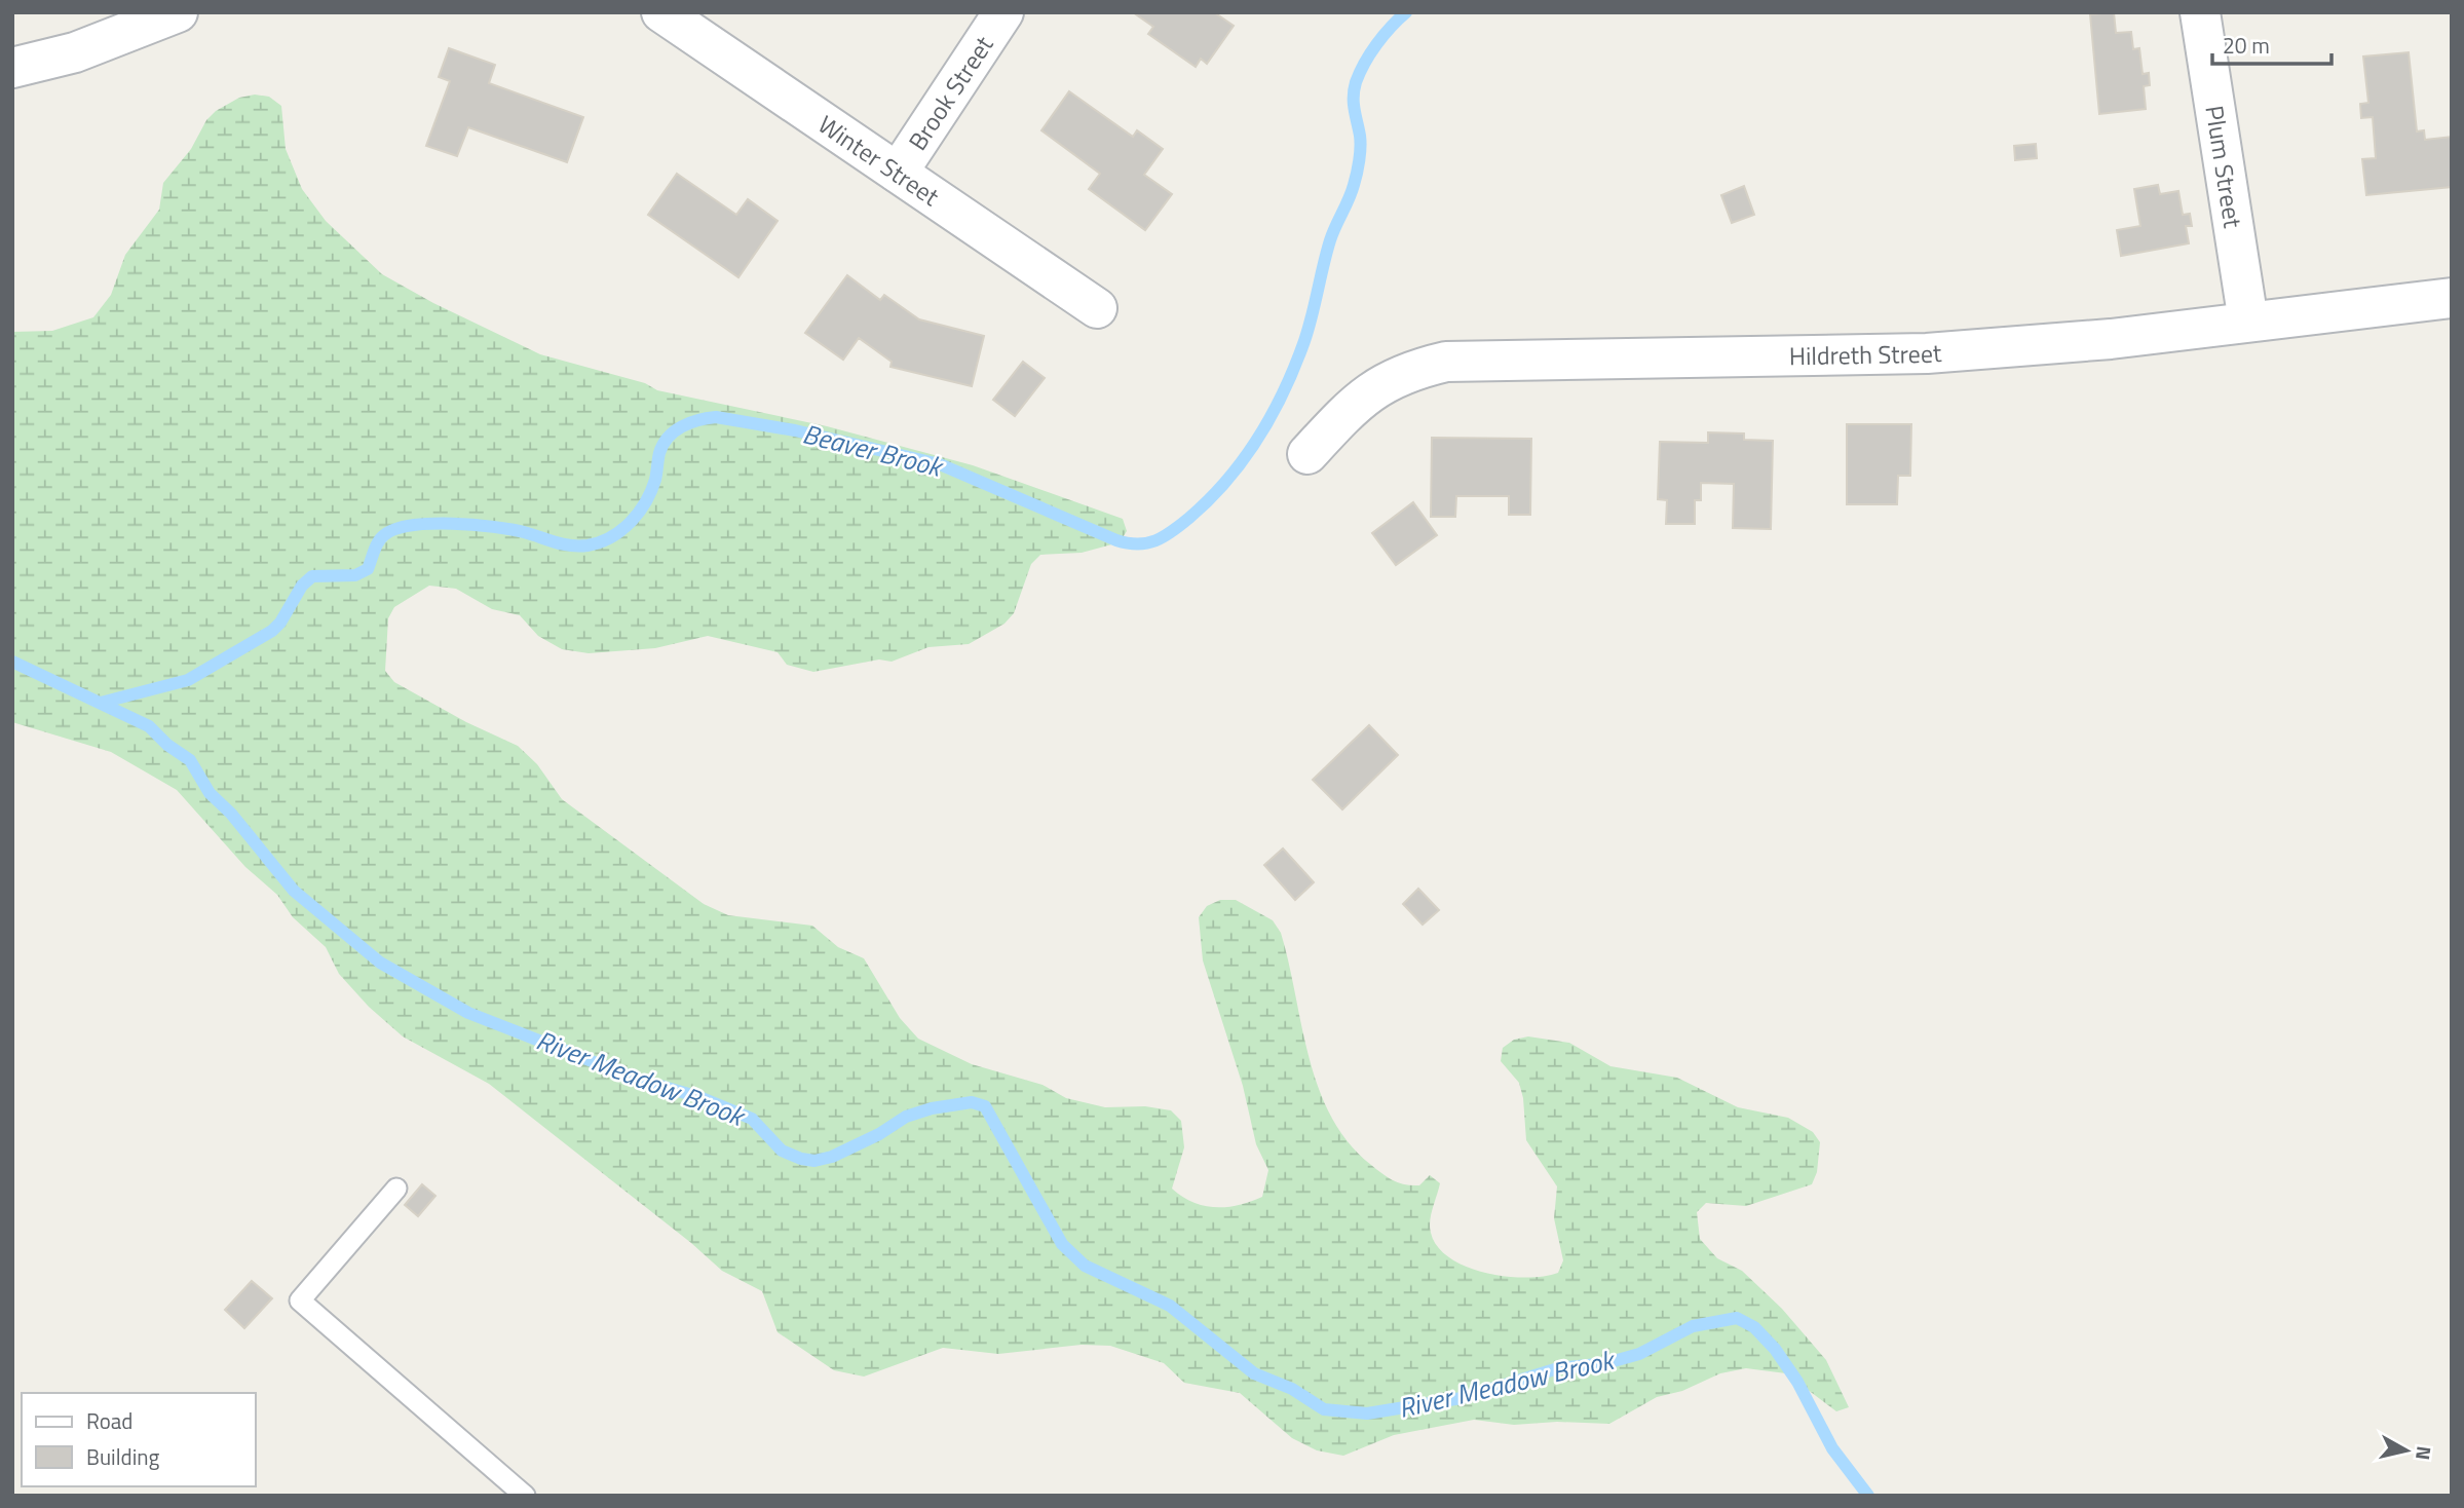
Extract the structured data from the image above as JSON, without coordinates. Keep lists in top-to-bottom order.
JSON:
{
  "streets": {
    "street": [
      "Brook Street",
      "Winter Street",
      "Plum Street",
      "Hildreth Street"
    ]
  },
  "crossings": [
    ["Brook Street", "Winter Street"],
    ["Plum Street", "Hildreth Street"]
  ],
  "water": ["Beaver Brook", "River Meadow Brook"],
  "legend": ["Road", "Building"],
  "scale_bar": "20 m",
  "north": "right"
}
